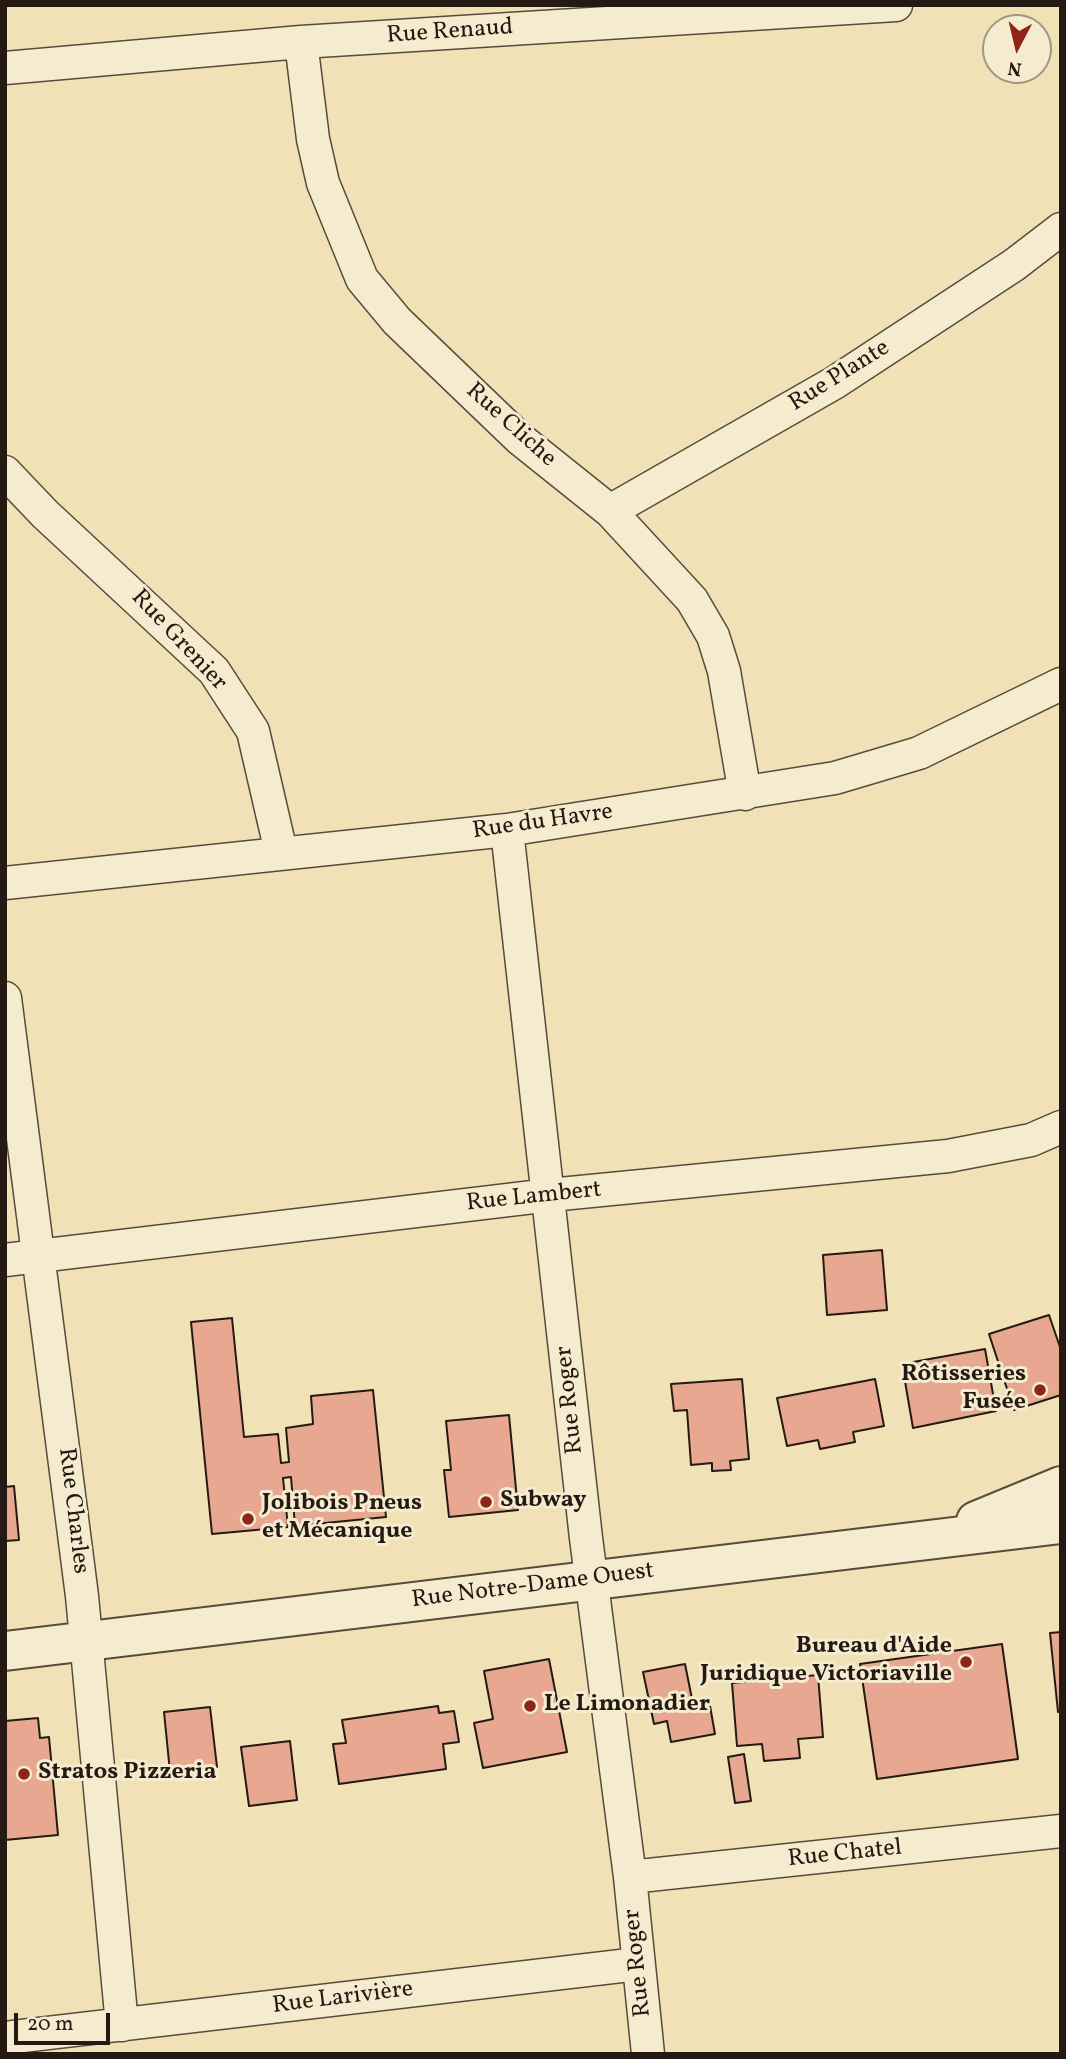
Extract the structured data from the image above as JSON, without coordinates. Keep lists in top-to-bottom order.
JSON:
{
  "streets": {
    "street": [
      "Rue Renaud",
      "Rue Plante",
      "Rue Cliche",
      "Rue Grenier",
      "Rue du Havre",
      "Rue Lambert",
      "Rue Roger",
      "Rue Charles",
      "Rue Notre-Dame Ouest",
      "Rue Chatel",
      "Rue Larivière"
    ]
  },
  "crossings": [
    ["Rue Renaud", "Rue Cliche"],
    ["Rue Plante", "Rue Cliche"],
    ["Rue Cliche", "Rue du Havre"],
    ["Rue Grenier", "Rue du Havre"],
    ["Rue du Havre", "Rue Roger"],
    ["Rue Lambert", "Rue Roger"],
    ["Rue Lambert", "Rue Charles"],
    ["Rue Roger", "Rue Notre-Dame Ouest"],
    ["Rue Roger", "Rue Chatel"],
    ["Rue Roger", "Rue Larivière"],
    ["Rue Charles", "Rue Notre-Dame Ouest"],
    ["Rue Charles", "Rue Larivière"]
  ],
  "places": [
    "Rôtisseries Fusée",
    "Subway",
    "Jolibois Pneus et Mécanique",
    "Bureau d'Aide Juridique Victoriaville",
    "Le Limonadier",
    "Stratos Pizzeria"
  ],
  "scale_bar": "20 m",
  "north": "bottom"
}
